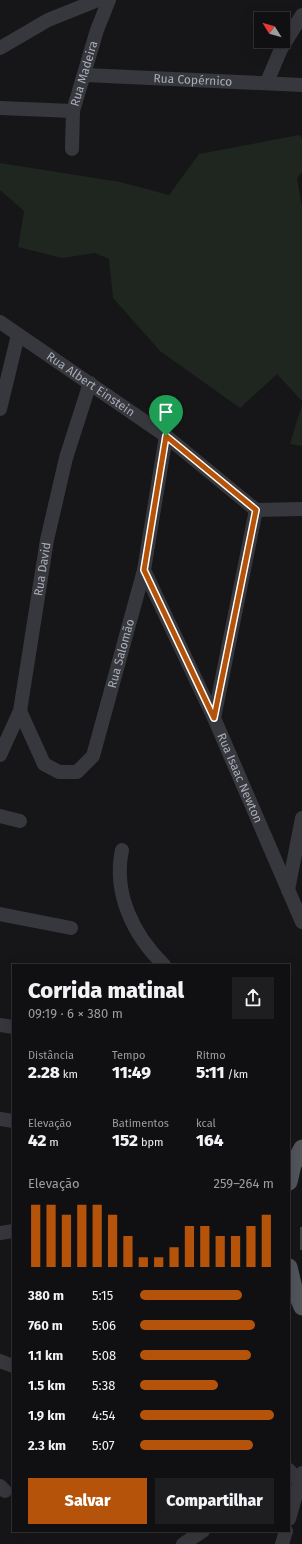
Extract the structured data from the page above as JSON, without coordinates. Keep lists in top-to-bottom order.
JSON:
{
  "streets": {
    "street": [
      "Rua Madeira",
      "Rua Copérnico",
      "Rua Albert Einstein",
      "Rua David",
      "Rua Salomão",
      "Rua Isaac Newton"
    ]
  },
  "crossings": [
    ["Rua Madeira", "Rua Copérnico"],
    ["Rua Albert Einstein", "Rua David"],
    ["Rua Albert Einstein", "Rua Salomão"],
    ["Rua David", "Rua Salomão"],
    ["Rua Salomão", "Rua Isaac Newton"]
  ],
  "north": "top left",
  "page": {
    "heading": ["Corrida matinal", "09:19 · 6 × 380 m"],
    "stats": [
      ["Distância", "2.28 km"],
      ["Tempo", "11:49"],
      ["Ritmo", "5:11 /km"],
      ["Elevação", "42 m"],
      ["Batimentos", "152 bpm"],
      ["kcal", "164"]
    ],
    "chart": ["Elevação", "259–264 m"],
    "list": [
      {
        "name": "380 m",
        "note": "5:15"
      },
      {
        "name": "760 m",
        "note": "5:06"
      },
      {
        "name": "1.1 km",
        "note": "5:08"
      },
      {
        "name": "1.5 km",
        "note": "5:38"
      },
      {
        "name": "1.9 km",
        "note": "4:54"
      },
      {
        "name": "2.3 km",
        "note": "5:07"
      }
    ],
    "buttons": ["Salvar", "Compartilhar"]
  }
}
